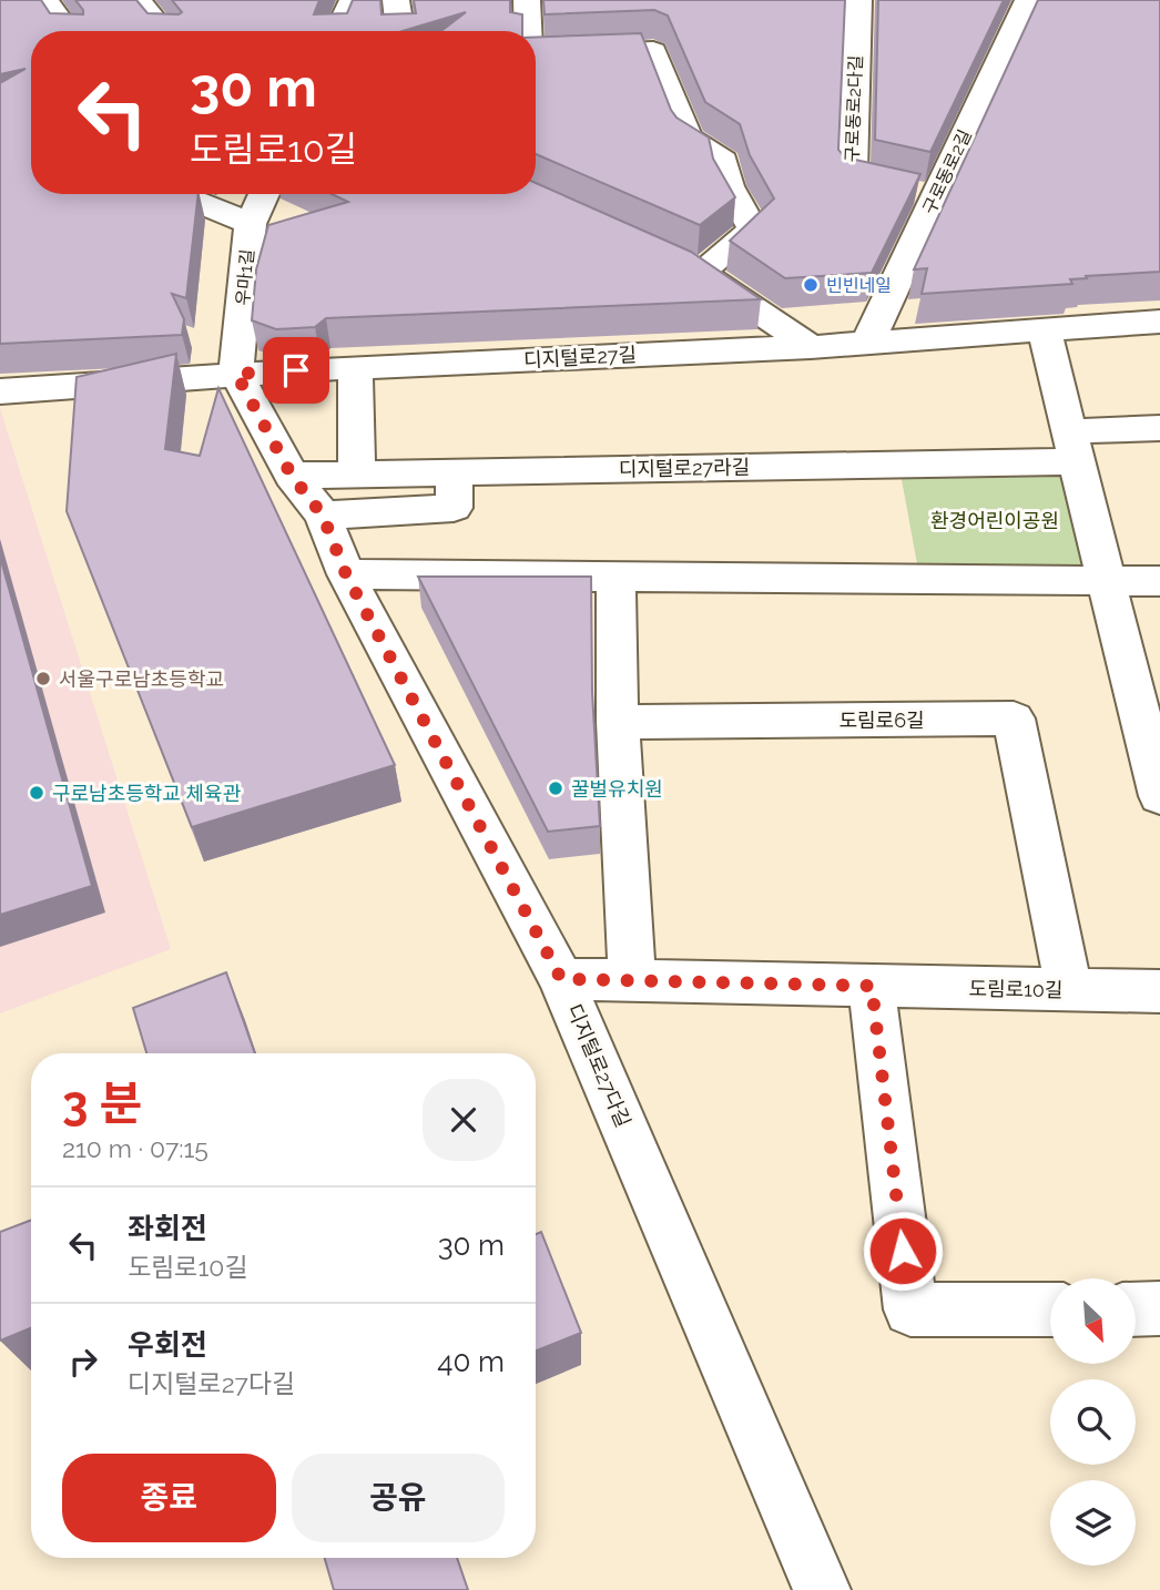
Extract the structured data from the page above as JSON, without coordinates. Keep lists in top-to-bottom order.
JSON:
{
  "streets": {
    "street": [
      "구로동로2다길",
      "구로동로2길",
      "우마1길",
      "디지털로27길",
      "디지털로27라길",
      "도림로6길",
      "도림로10길",
      "디지털로27다길"
    ]
  },
  "crossings": [
    ["구로동로2다길", "구로동로2길"],
    ["구로동로2길", "디지털로27길"],
    ["우마1길", "디지털로27길"],
    ["우마1길", "디지털로27다길"],
    ["디지털로27길", "디지털로27다길"],
    ["디지털로27라길", "디지털로27다길"],
    ["도림로6길", "도림로10길"],
    ["도림로10길", "디지털로27다길"]
  ],
  "parks": ["환경어린이공원"],
  "places": [
    "빈빈네일",
    "서울구로남초등학교",
    "꿀벌유치원",
    "구로남초등학교 체육관"
  ],
  "north": "bottom right",
  "page": {
    "turn": ["30 m", "도림로10길"],
    "heading": ["3 분", "210 m · 07:15"],
    "list": [
      {
        "name": "좌회전",
        "note": "도림로10길",
        "value": "30 m"
      },
      {
        "name": "우회전",
        "note": "디지털로27다길",
        "value": "40 m"
      }
    ],
    "buttons": ["종료", "공유"]
  }
}
